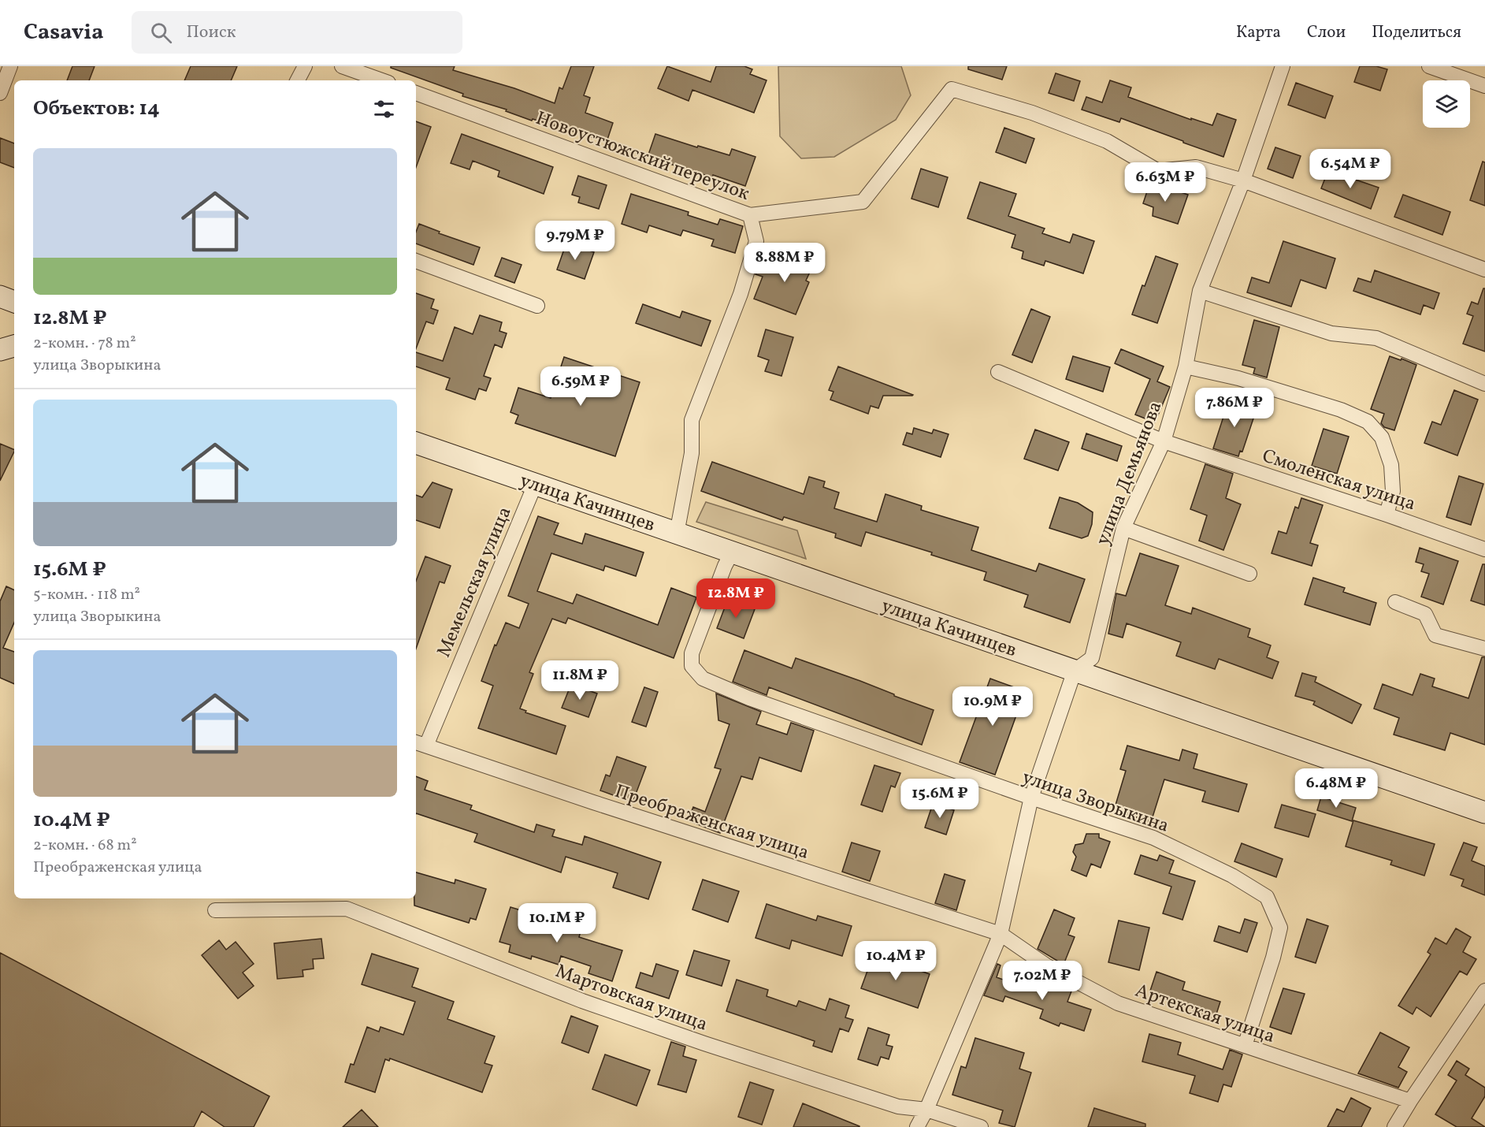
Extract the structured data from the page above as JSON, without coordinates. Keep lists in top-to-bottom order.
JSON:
{
  "streets": {
    "main road": ["улица Качинцев"],
    "street": [
      "Новоустюжский переулок",
      "улица Демьянова",
      "Смоленская улица",
      "Мемельская улица",
      "улица Зворыкина",
      "Преображенская улица",
      "Мартовская улица",
      "Артекская улица"
    ]
  },
  "crossings": [
    ["Новоустюжский переулок", "улица Демьянова"],
    ["улица Демьянова", "Смоленская улица"],
    ["улица Демьянова", "улица Качинцев"],
    ["улица Качинцев", "Мемельская улица"],
    ["улица Качинцев", "улица Зворыкина"],
    ["Мемельская улица", "Преображенская улица"],
    ["улица Зворыкина", "Артекская улица"],
    ["Преображенская улица", "Артекская улица"]
  ],
  "page": {
    "header": "Casavia",
    "search": "Поиск",
    "nav": ["Карта", "Слои", "Поделиться"],
    "heading": "Объектов: 14",
    "list": [
      {
        "name": "12.8M ₽",
        "note": "2-комн. · 78 m² · улица Зворыкина"
      },
      {
        "name": "15.6M ₽",
        "note": "5-комн. · 118 m² · улица Зворыкина"
      },
      {
        "name": "10.4M ₽",
        "note": "2-комн. · 68 m² · Преображенская улица"
      }
    ],
    "price": [
      "6.54M ₽",
      "6.63M ₽",
      "9.79M ₽",
      "8.88M ₽",
      "6.59M ₽",
      "7.86M ₽",
      "12.8M ₽",
      "11.8M ₽",
      "10.9M ₽",
      "6.48M ₽",
      "15.6M ₽",
      "10.1M ₽",
      "10.4M ₽",
      "7.02M ₽"
    ]
  }
}
